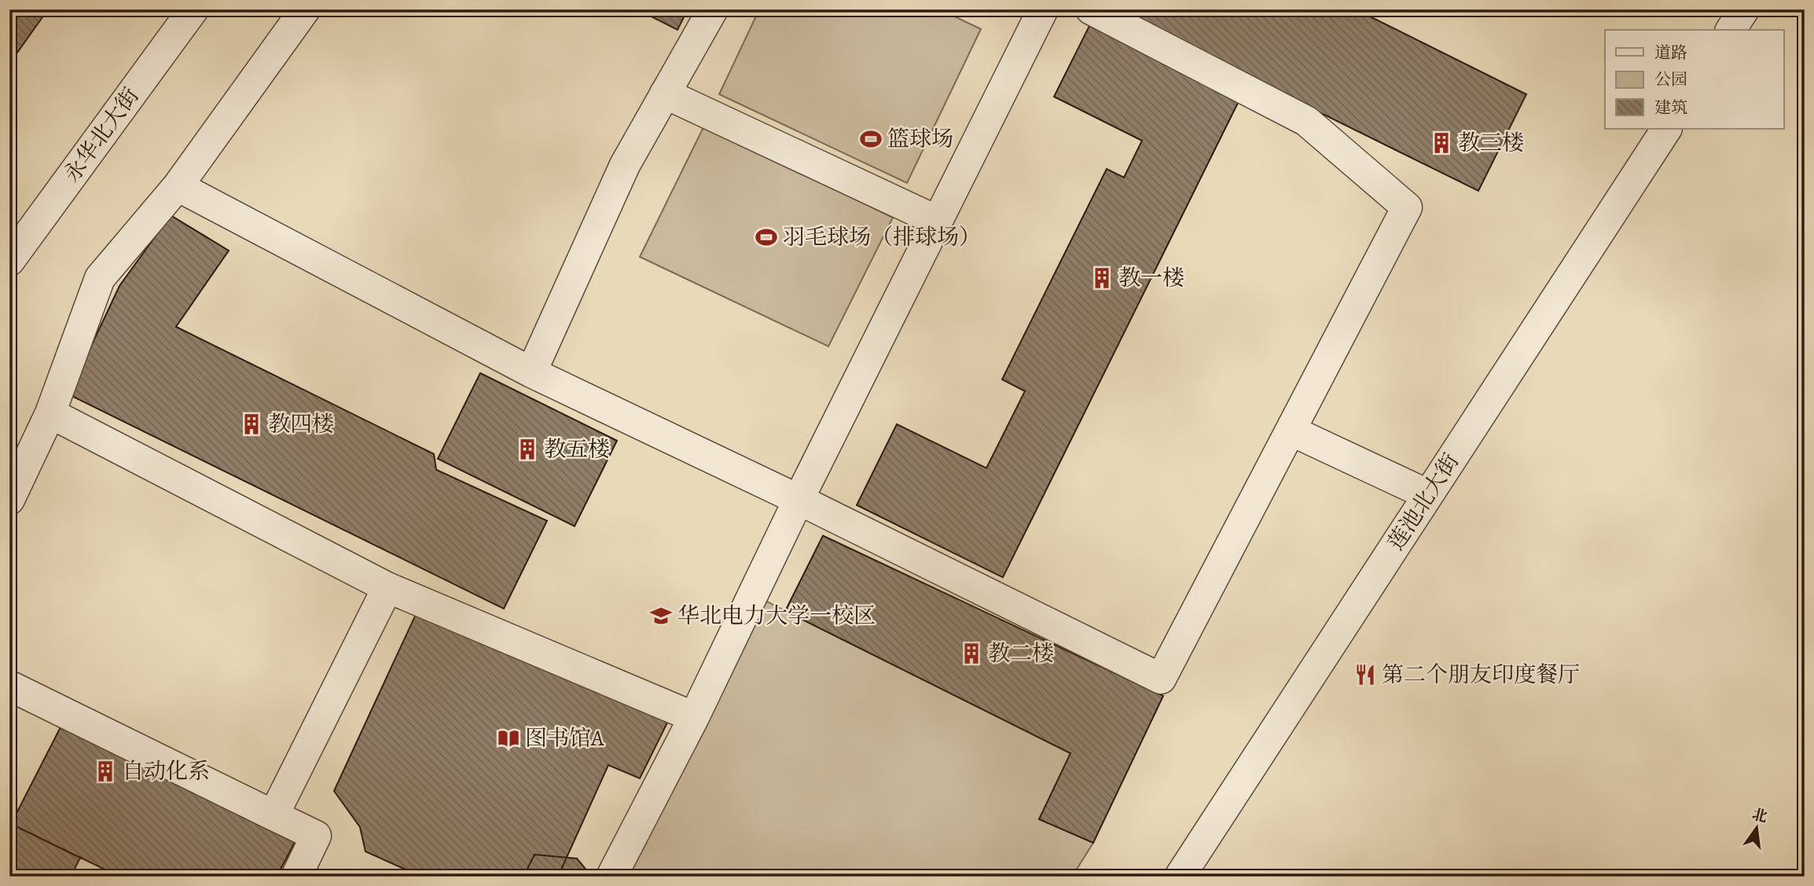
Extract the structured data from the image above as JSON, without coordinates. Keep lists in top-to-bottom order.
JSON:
{
  "streets": {
    "street": ["永华北大街", "莲池北大街"]
  },
  "places": {
    "sports": ["篮球场", "羽毛球场（排球场）"],
    "building": [
      "教三楼",
      "教一楼",
      "教四楼",
      "教五楼",
      "教二楼",
      "自动化系"
    ],
    "school or university": ["华北电力大学一校区"],
    "restaurant": ["第二个朋友印度餐厅"],
    "library": ["图书馆A"]
  },
  "legend": ["道路", "公园", "建筑"],
  "north": "top"
}
